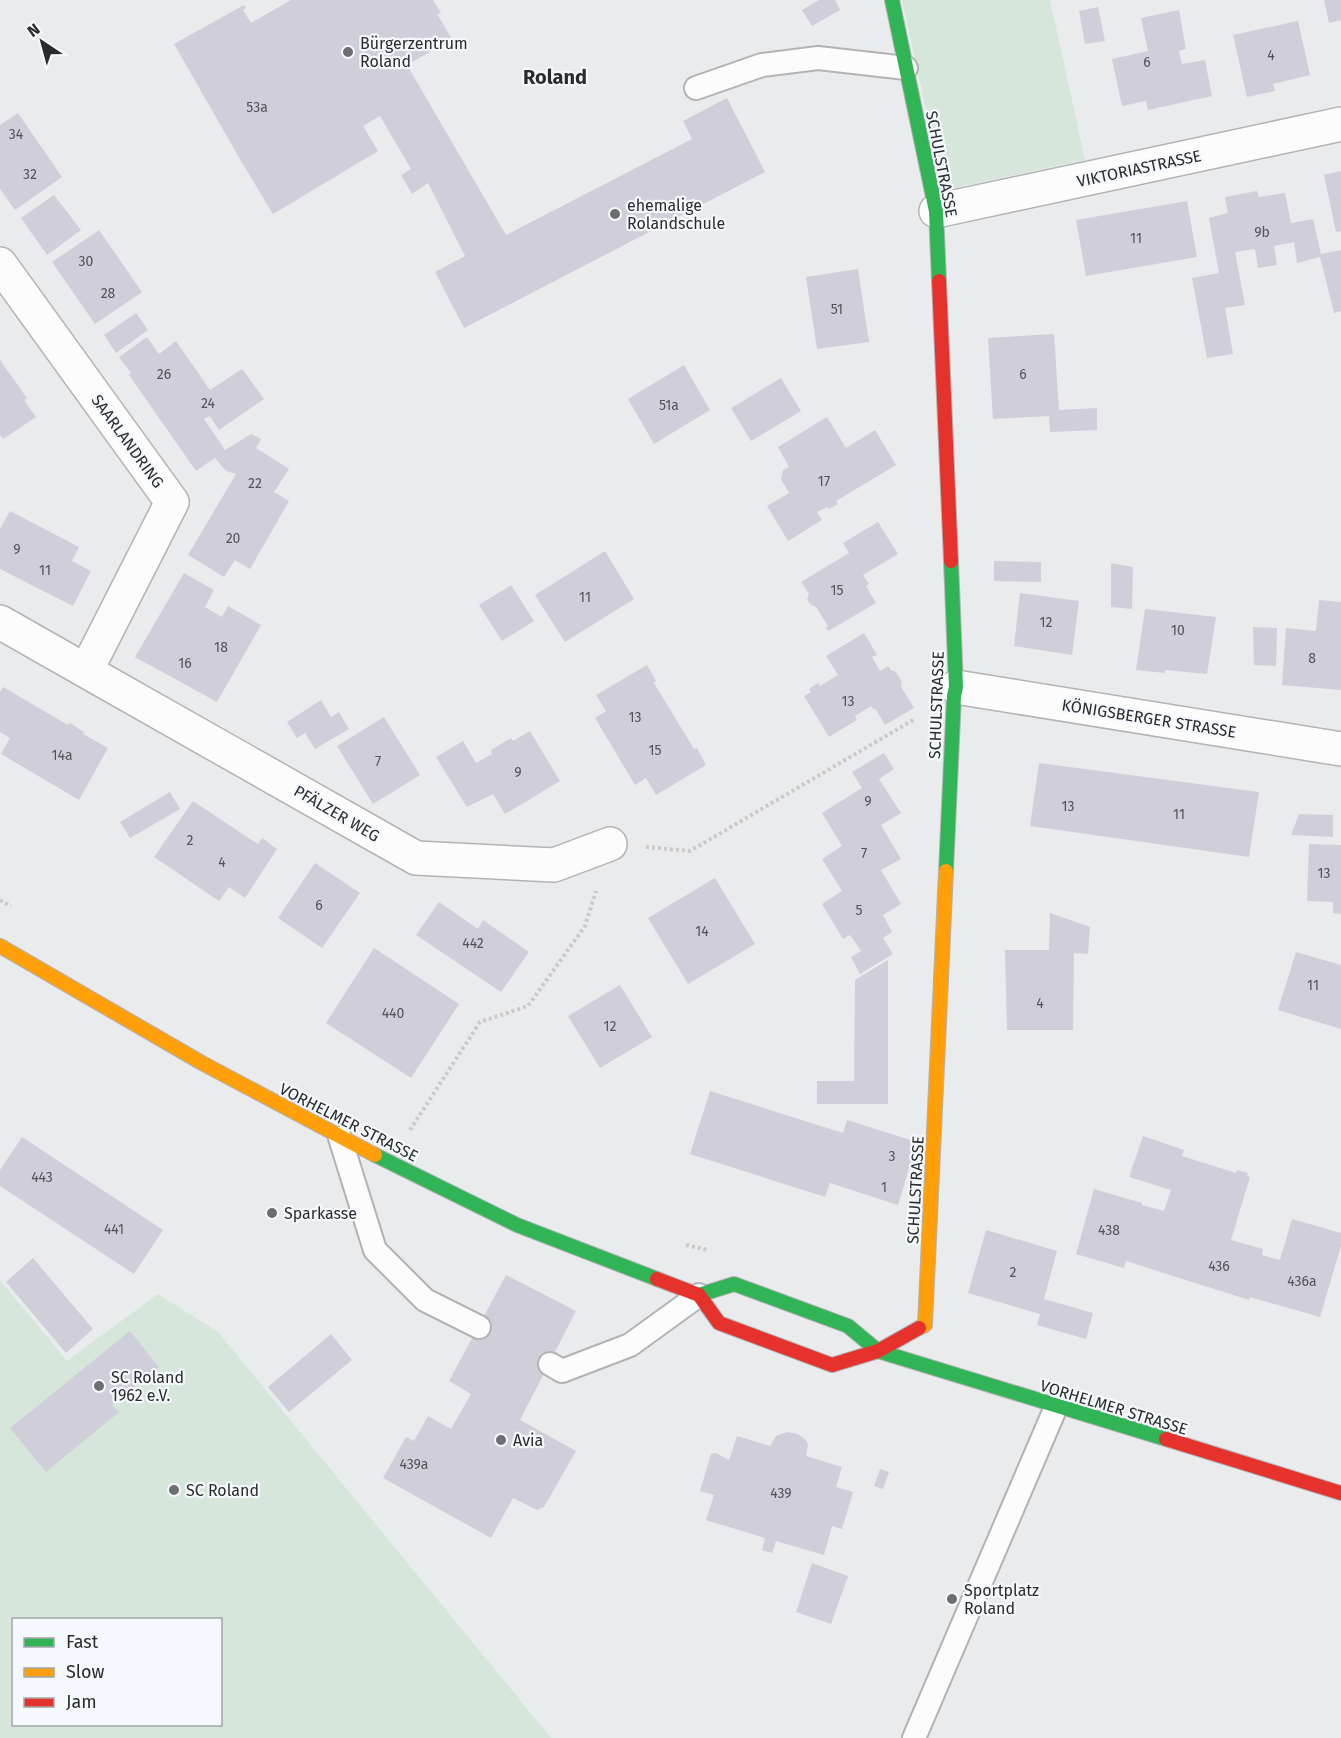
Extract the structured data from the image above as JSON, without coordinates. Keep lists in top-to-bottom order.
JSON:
{
  "streets": {
    "main road": ["SCHULSTRASSE", "VORHELMER STRASSE"],
    "street": [
      "VIKTORIASTRASSE",
      "SAARLANDRING",
      "KÖNIGSBERGER STRASSE",
      "PFÄLZER WEG"
    ]
  },
  "crossings": [
    ["SCHULSTRASSE", "VIKTORIASTRASSE"],
    ["SCHULSTRASSE", "KÖNIGSBERGER STRASSE"],
    ["SCHULSTRASSE", "VORHELMER STRASSE"],
    ["SAARLANDRING", "PFÄLZER WEG"]
  ],
  "districts": ["Roland"],
  "places": [
    "Bürgerzentrum Roland",
    "ehemalige Rolandschule",
    "Sparkasse",
    "SC Roland 1962 e.V.",
    "Avia",
    "SC Roland",
    "Sportplatz Roland"
  ],
  "house_numbers": [
    "4",
    "6",
    "53a",
    "34",
    "32",
    "9b",
    "11",
    "30",
    "28",
    "51",
    "26",
    "6",
    "24",
    "51a",
    "17",
    "22",
    "20",
    "9",
    "11",
    "15",
    "11",
    "12",
    "10",
    "18",
    "8",
    "16",
    "13",
    "13",
    "15",
    "14a",
    "7",
    "9",
    "9",
    "13",
    "11",
    "2",
    "7",
    "4",
    "13",
    "6",
    "5",
    "14",
    "442",
    "11",
    "4",
    "440",
    "12",
    "3",
    "443",
    "1",
    "441",
    "438",
    "436",
    "2",
    "436a",
    "439a",
    "439"
  ],
  "legend": ["Fast", "Slow", "Jam"],
  "north": "top left"
}
